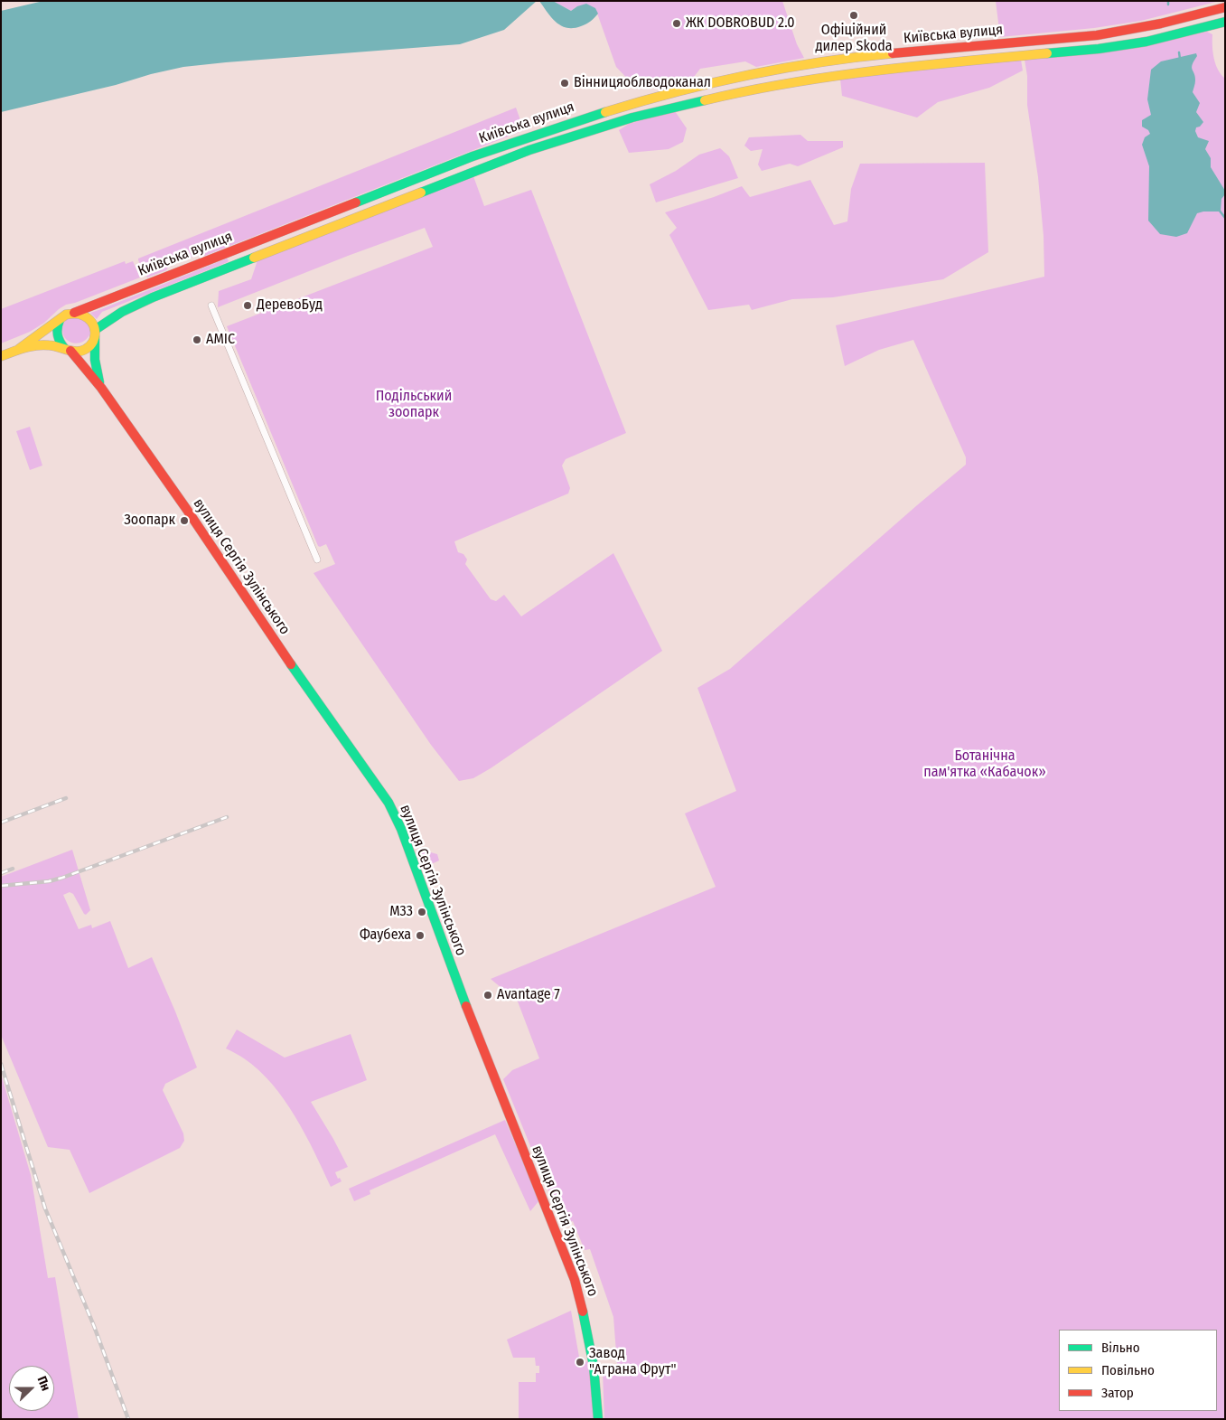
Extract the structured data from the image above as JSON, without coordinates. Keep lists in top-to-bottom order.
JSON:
{
  "streets": {
    "main road": ["Київська вулиця", "вулиця Сергія Зулінського"]
  },
  "crossings": [
    ["Київська вулиця", "вулиця Сергія Зулінського"]
  ],
  "parks": ["Подільський зоопарк", "Ботанічна пам'ятка «Кабачок»"],
  "places": [
    "Офіційний дилер Skoda",
    "ЖК DOBROBUD 2.0",
    "Вінницяоблводоканал",
    "ДеревоБуд",
    "АМІС",
    "Зоопарк",
    "М33",
    "Фаубеха",
    "Avantage 7",
    "Завод \"Аграна Фрут\""
  ],
  "legend": ["Вільно", "Повільно", "Затор"],
  "north": "right"
}
